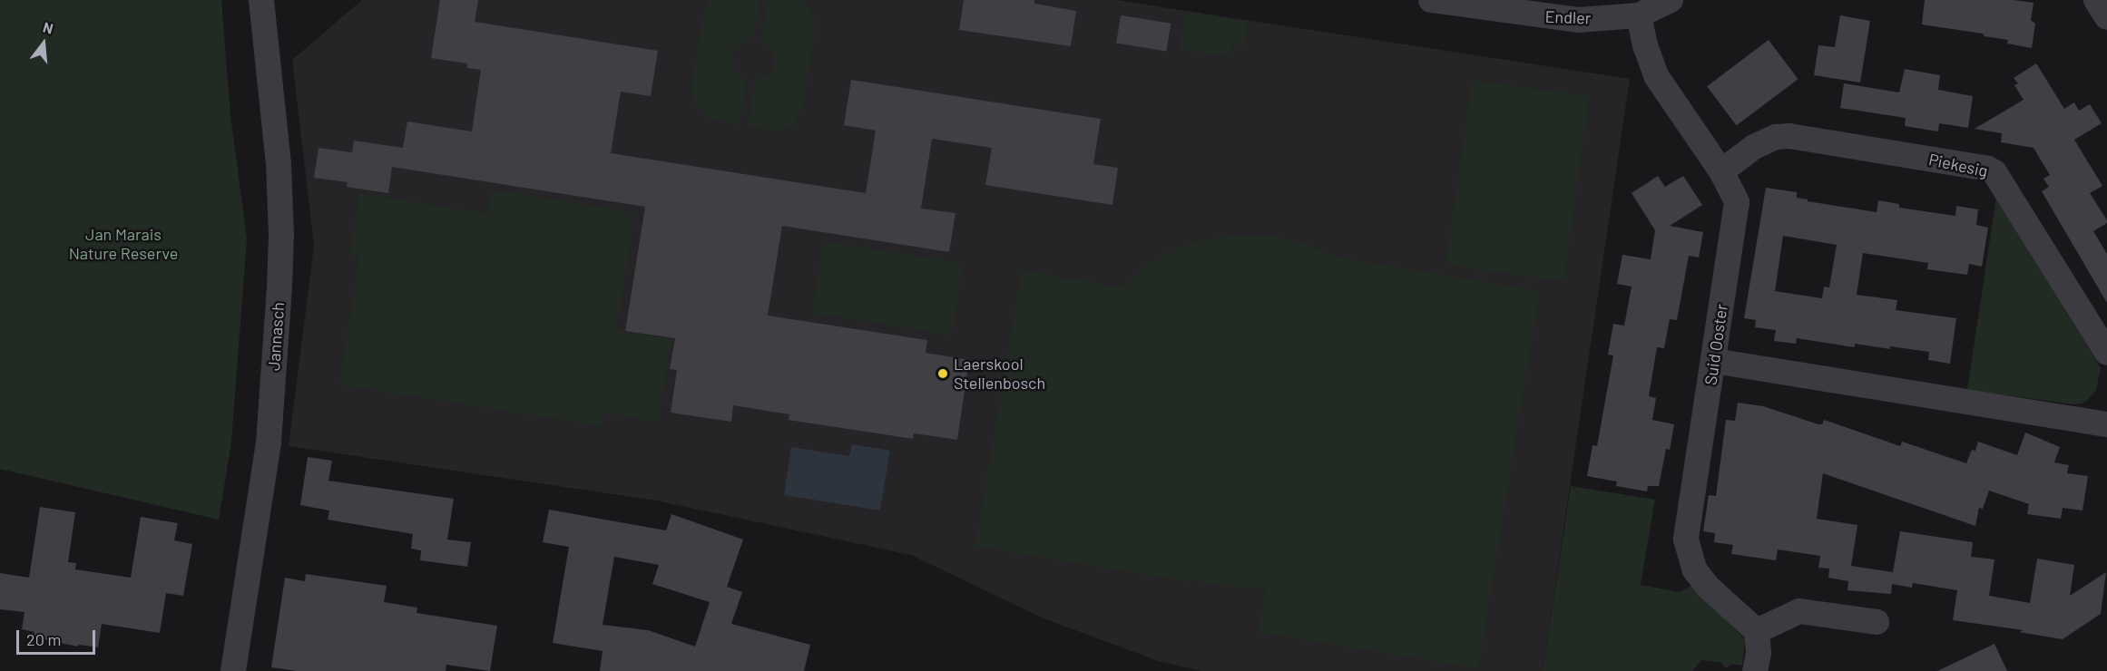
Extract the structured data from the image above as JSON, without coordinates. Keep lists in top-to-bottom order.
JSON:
{
  "streets": {
    "street": [
      "Endler",
      "Piekesig",
      "Jannasch",
      "Suid Ooster"
    ]
  },
  "crossings": [
    ["Endler", "Suid Ooster"],
    ["Piekesig", "Suid Ooster"]
  ],
  "parks": ["Jan Marais Nature Reserve"],
  "places": ["Laerskool Stellenbosch"],
  "scale_bar": "20 m",
  "north": "top"
}
